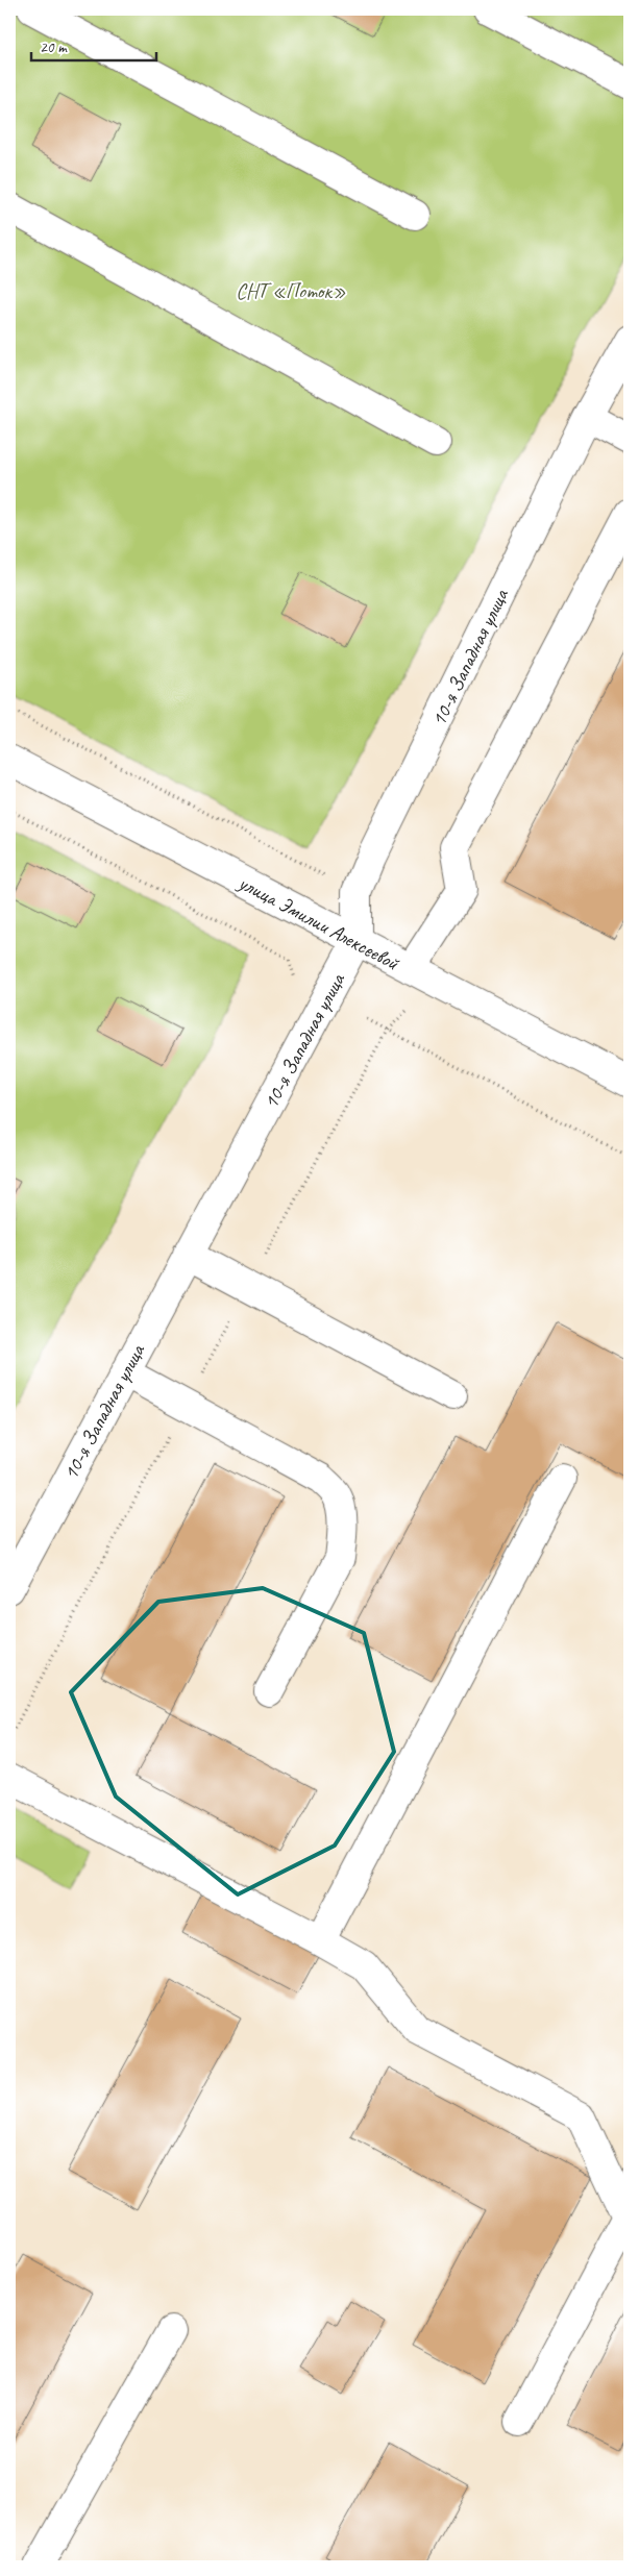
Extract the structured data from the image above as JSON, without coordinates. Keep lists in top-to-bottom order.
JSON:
{
  "streets": {
    "street": ["10-я Западная улица", "улица Эмилии Алексеевой"]
  },
  "crossings": [
    ["10-я Западная улица", "улица Эмилии Алексеевой"]
  ],
  "parks": ["СНТ «Поток»"],
  "scale_bar": "20 m"
}
